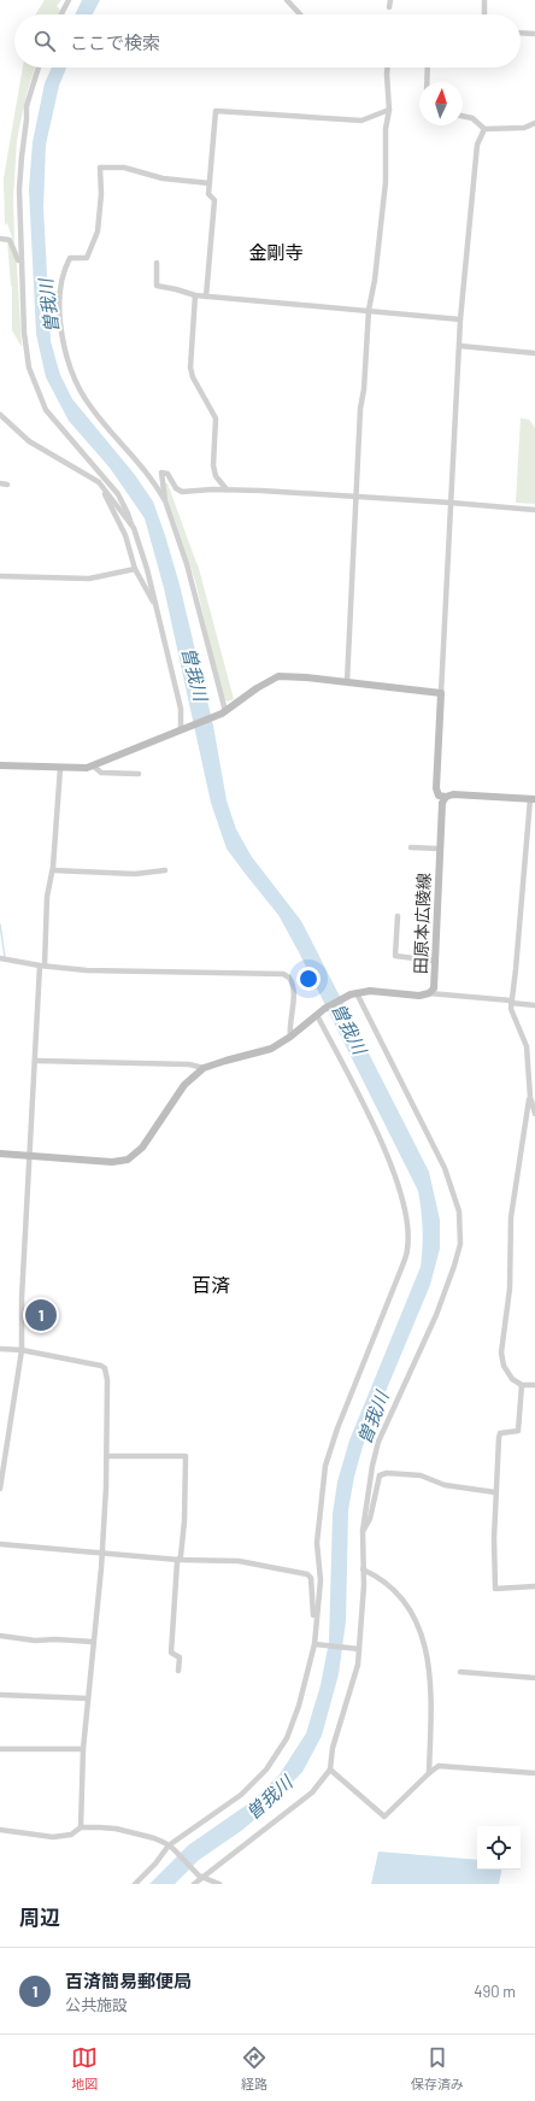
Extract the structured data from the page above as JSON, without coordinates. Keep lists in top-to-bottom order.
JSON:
{
  "streets": {
    "main road": ["田原本広陵線"]
  },
  "districts": ["金剛寺", "百済"],
  "water": ["曽我川"],
  "north": "top",
  "page": {
    "search": "ここで検索",
    "pins": "1",
    "heading": "周辺",
    "list": [
      {
        "mark": "1",
        "name": "百済簡易郵便局",
        "note": "公共施設",
        "value": "490 m"
      }
    ],
    "nav": ["地図", "経路", "保存済み"]
  }
}
